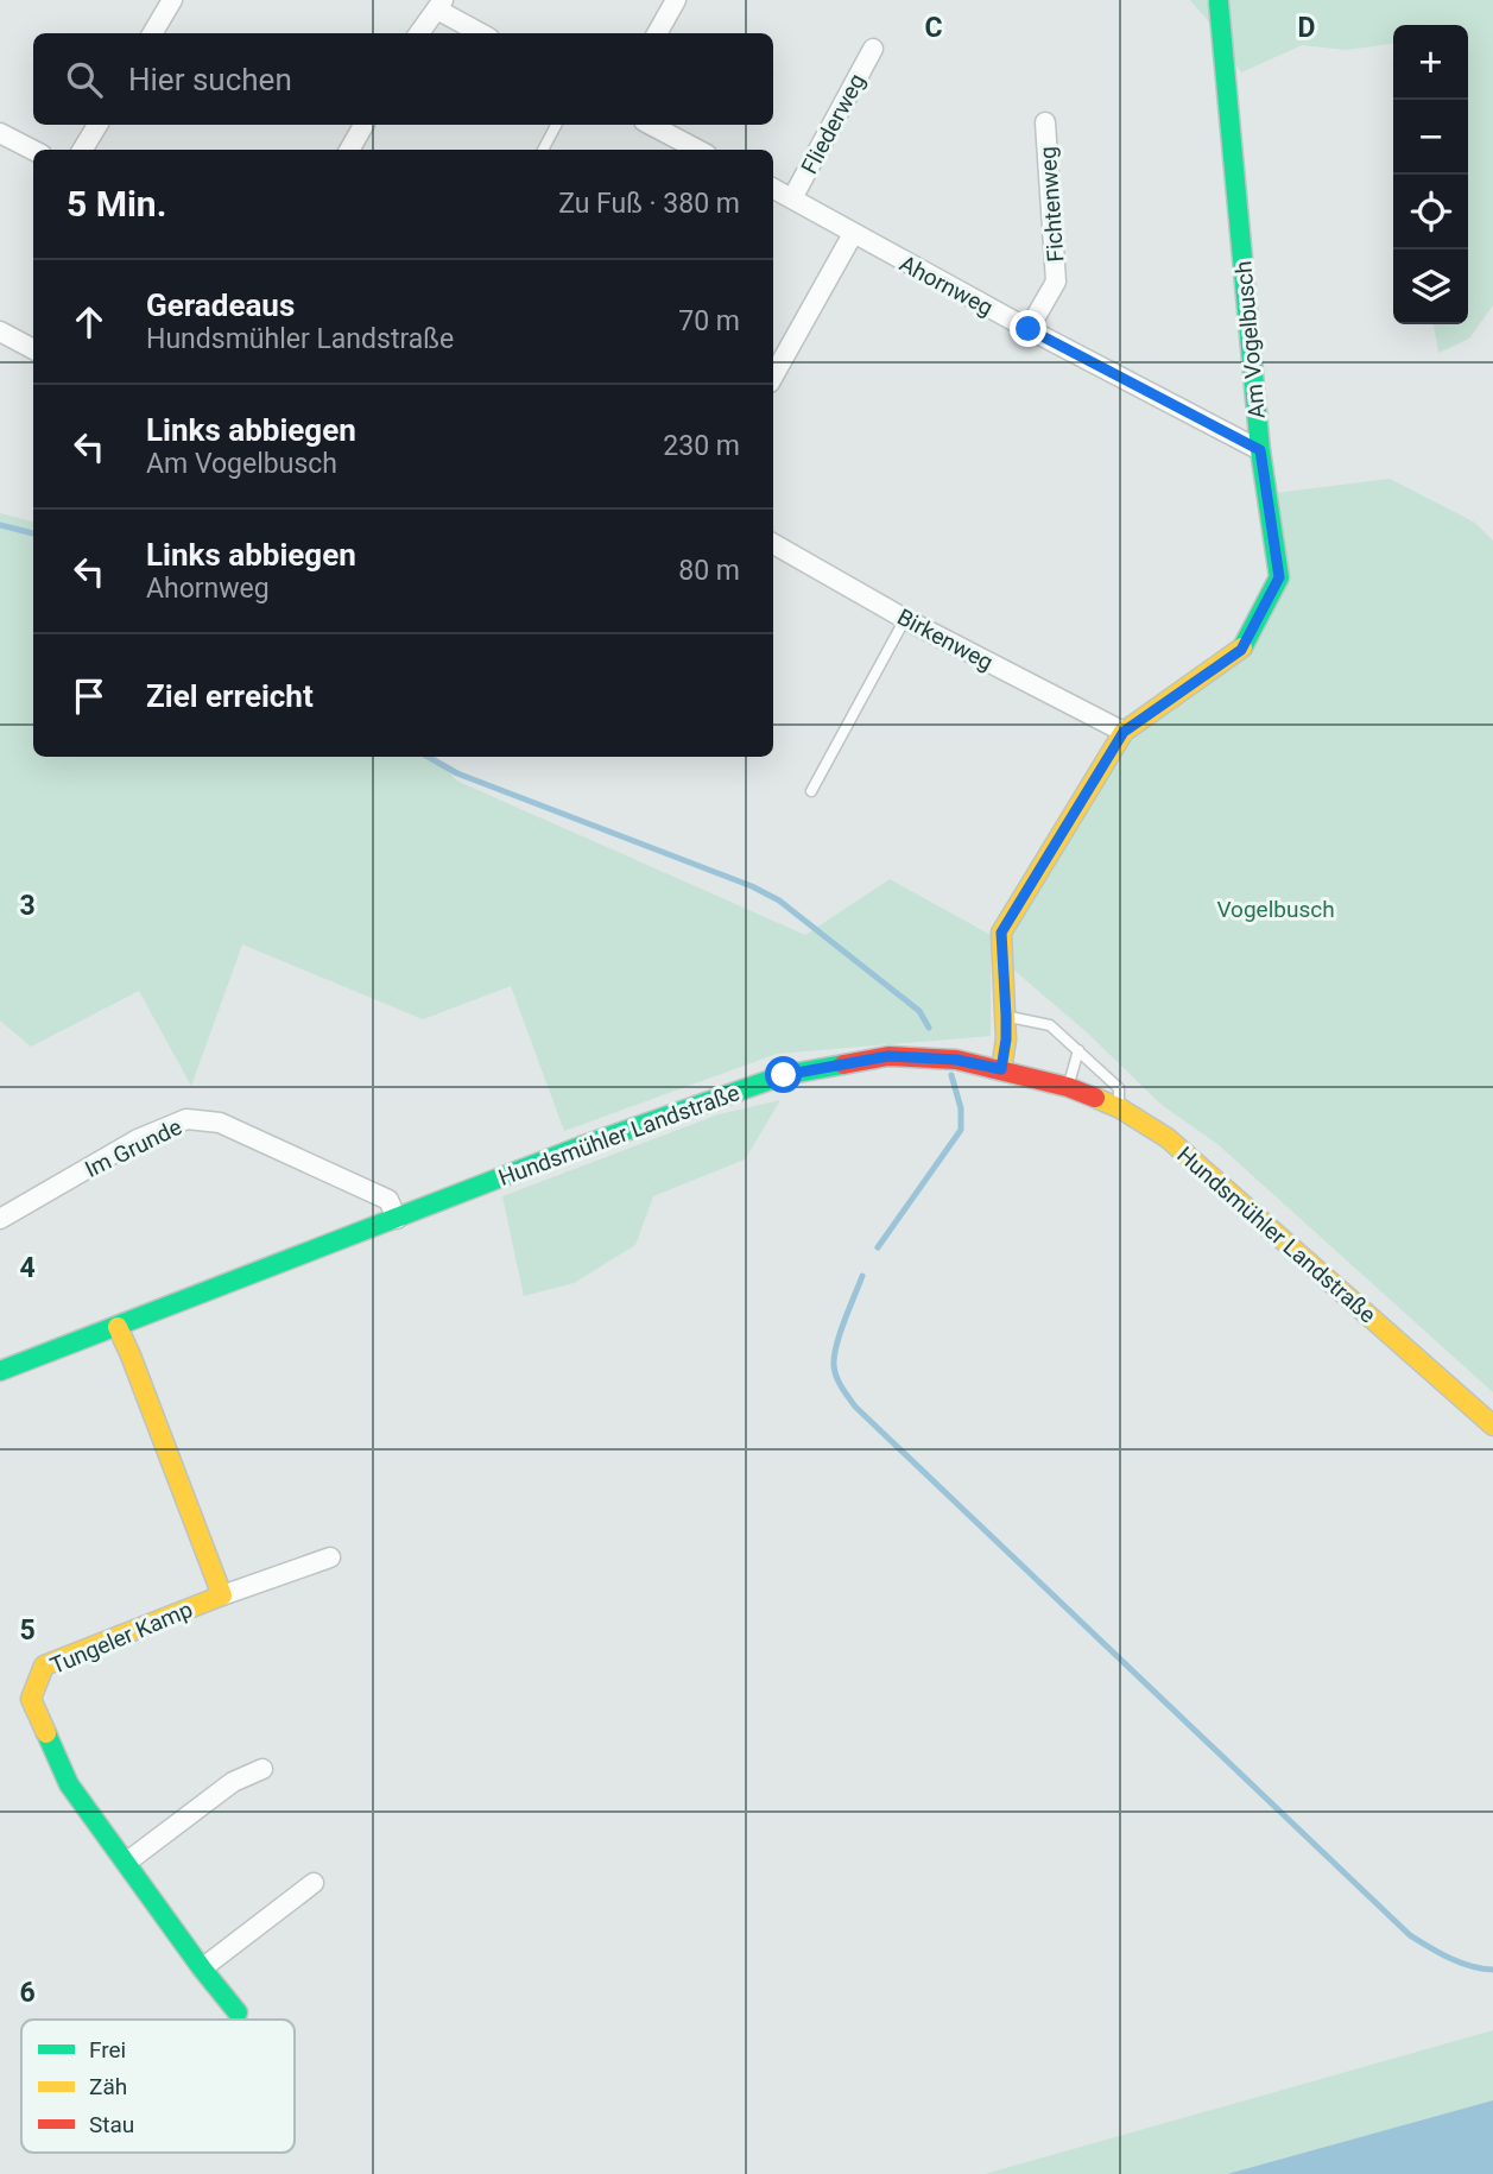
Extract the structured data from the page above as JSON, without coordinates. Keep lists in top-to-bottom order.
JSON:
{
  "streets": {
    "street": [
      "Fliederweg",
      "Fichtenweg",
      "Ahornweg",
      "Am Vogelbusch",
      "Birkenweg",
      "Hundsmühler Landstraße",
      "Im Grunde",
      "Tungeler Kamp"
    ]
  },
  "crossings": [
    ["Fliederweg", "Ahornweg"],
    ["Fichtenweg", "Ahornweg"],
    ["Ahornweg", "Am Vogelbusch"],
    ["Am Vogelbusch", "Birkenweg"],
    ["Am Vogelbusch", "Hundsmühler Landstraße"],
    ["Hundsmühler Landstraße", "Im Grunde"],
    ["Hundsmühler Landstraße", "Tungeler Kamp"]
  ],
  "parks": ["Vogelbusch"],
  "legend": ["Frei", "Zäh", "Stau"],
  "page": {
    "map_buttons": ["+", "−"],
    "search": "Hier suchen",
    "heading": ["5 Min.", "Zu Fuß · 380 m"],
    "list": [
      ["Geradeaus", "Hundsmühler Landstraße", "70 m"],
      ["Links abbiegen", "Am Vogelbusch", "230 m"],
      ["Links abbiegen", "Ahornweg", "80 m"],
      "Ziel erreicht"
    ]
  },
  "grid": {
    "columns": ["C", "D"],
    "rows": [
      "3",
      "4",
      "5",
      "6"
    ]
  }
}
